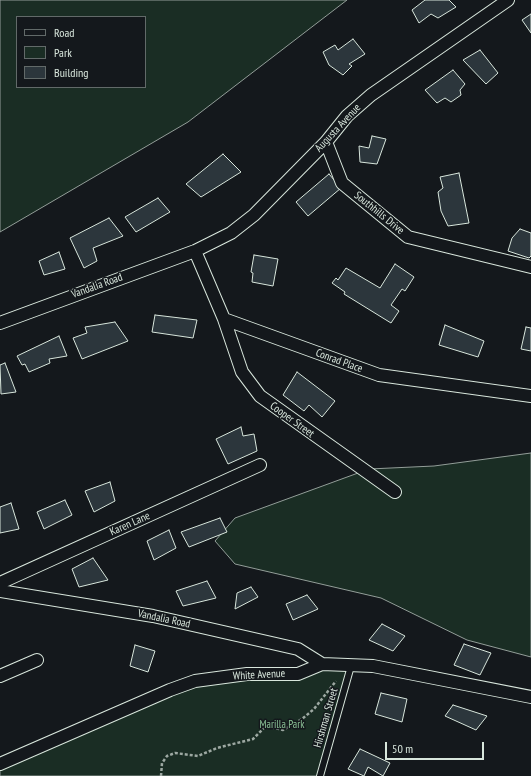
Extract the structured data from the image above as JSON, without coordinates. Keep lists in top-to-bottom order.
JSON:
{
  "streets": {
    "street": [
      "Augusta Avenue",
      "Southhills Drive",
      "Vandalia Road",
      "Conrad Place",
      "Cooper Street",
      "Karen Lane",
      "White Avenue"
    ],
    "lane": ["Hirshman Street"]
  },
  "crossings": [
    ["Augusta Avenue", "Southhills Drive"],
    ["Augusta Avenue", "Vandalia Road"],
    ["Vandalia Road", "White Avenue"],
    ["Conrad Place", "Cooper Street"],
    ["White Avenue", "Hirshman Street"]
  ],
  "parks": ["Marilla Park"],
  "legend": ["Road", "Park", "Building"],
  "scale_bar": "50 m"
}
